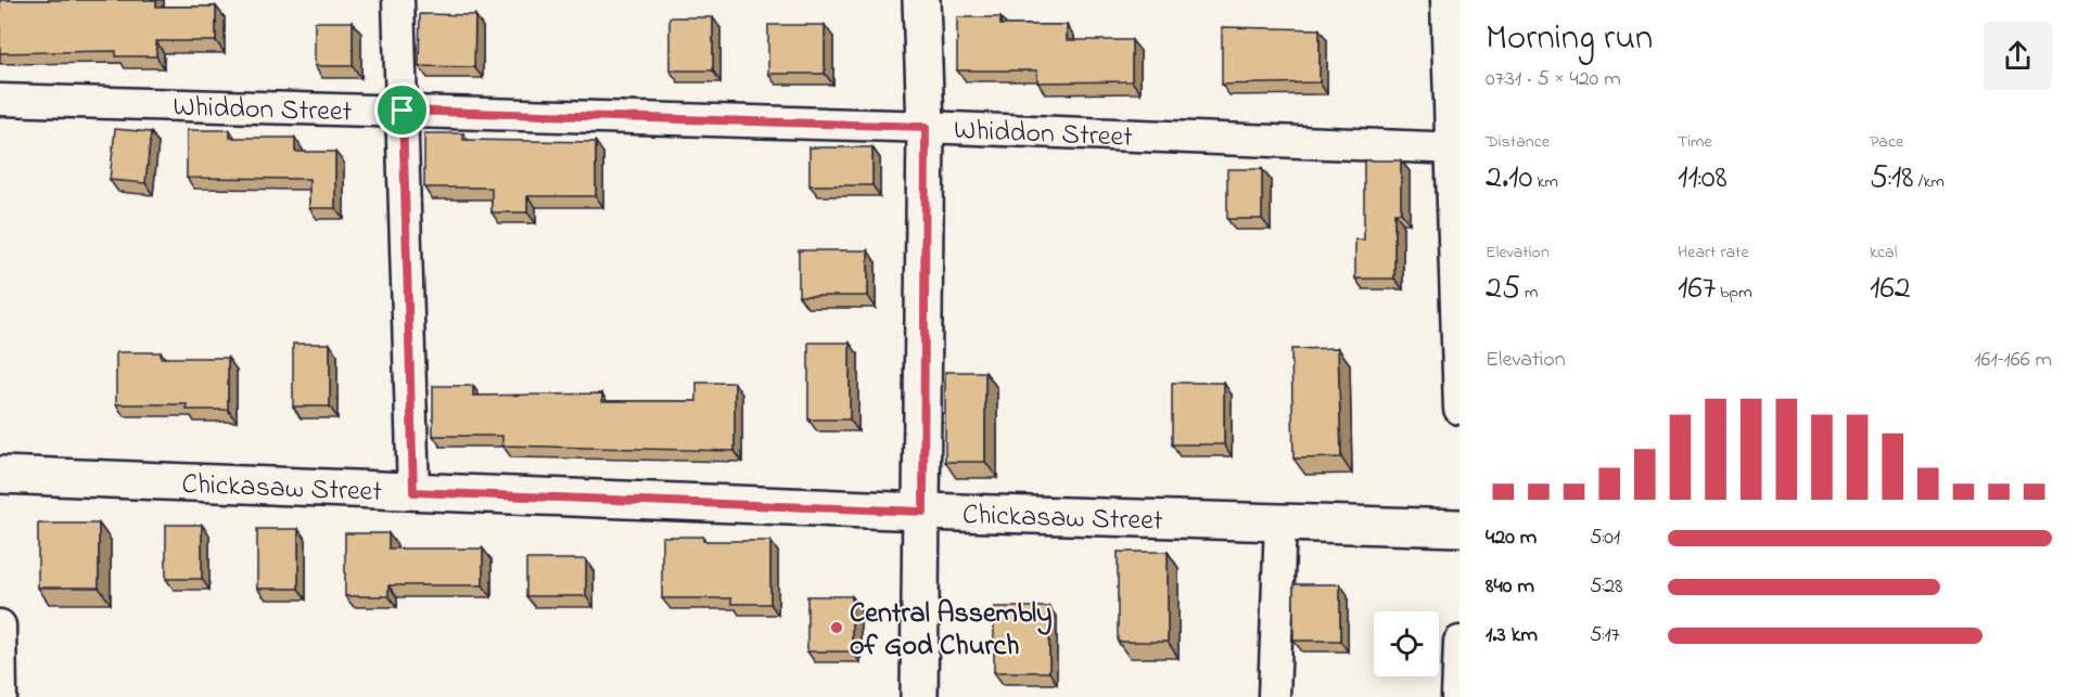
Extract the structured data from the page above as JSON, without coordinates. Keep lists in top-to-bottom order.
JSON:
{
  "streets": {
    "street": ["Whiddon Street", "Chickasaw Street"]
  },
  "places": ["Central Assembly of God Church"],
  "page": {
    "heading": ["Morning run", "07:31 · 5 × 420 m"],
    "stats": [
      ["Distance", "2.10 km"],
      ["Time", "11:08"],
      ["Pace", "5:18 /km"],
      ["Elevation", "25 m"],
      ["Heart rate", "167 bpm"],
      ["kcal", "162"]
    ],
    "chart": ["Elevation", "161–166 m"],
    "list": [
      {
        "name": "420 m",
        "note": "5:01"
      },
      {
        "name": "840 m",
        "note": "5:28"
      },
      {
        "name": "1.3 km",
        "note": "5:17"
      }
    ]
  }
}
